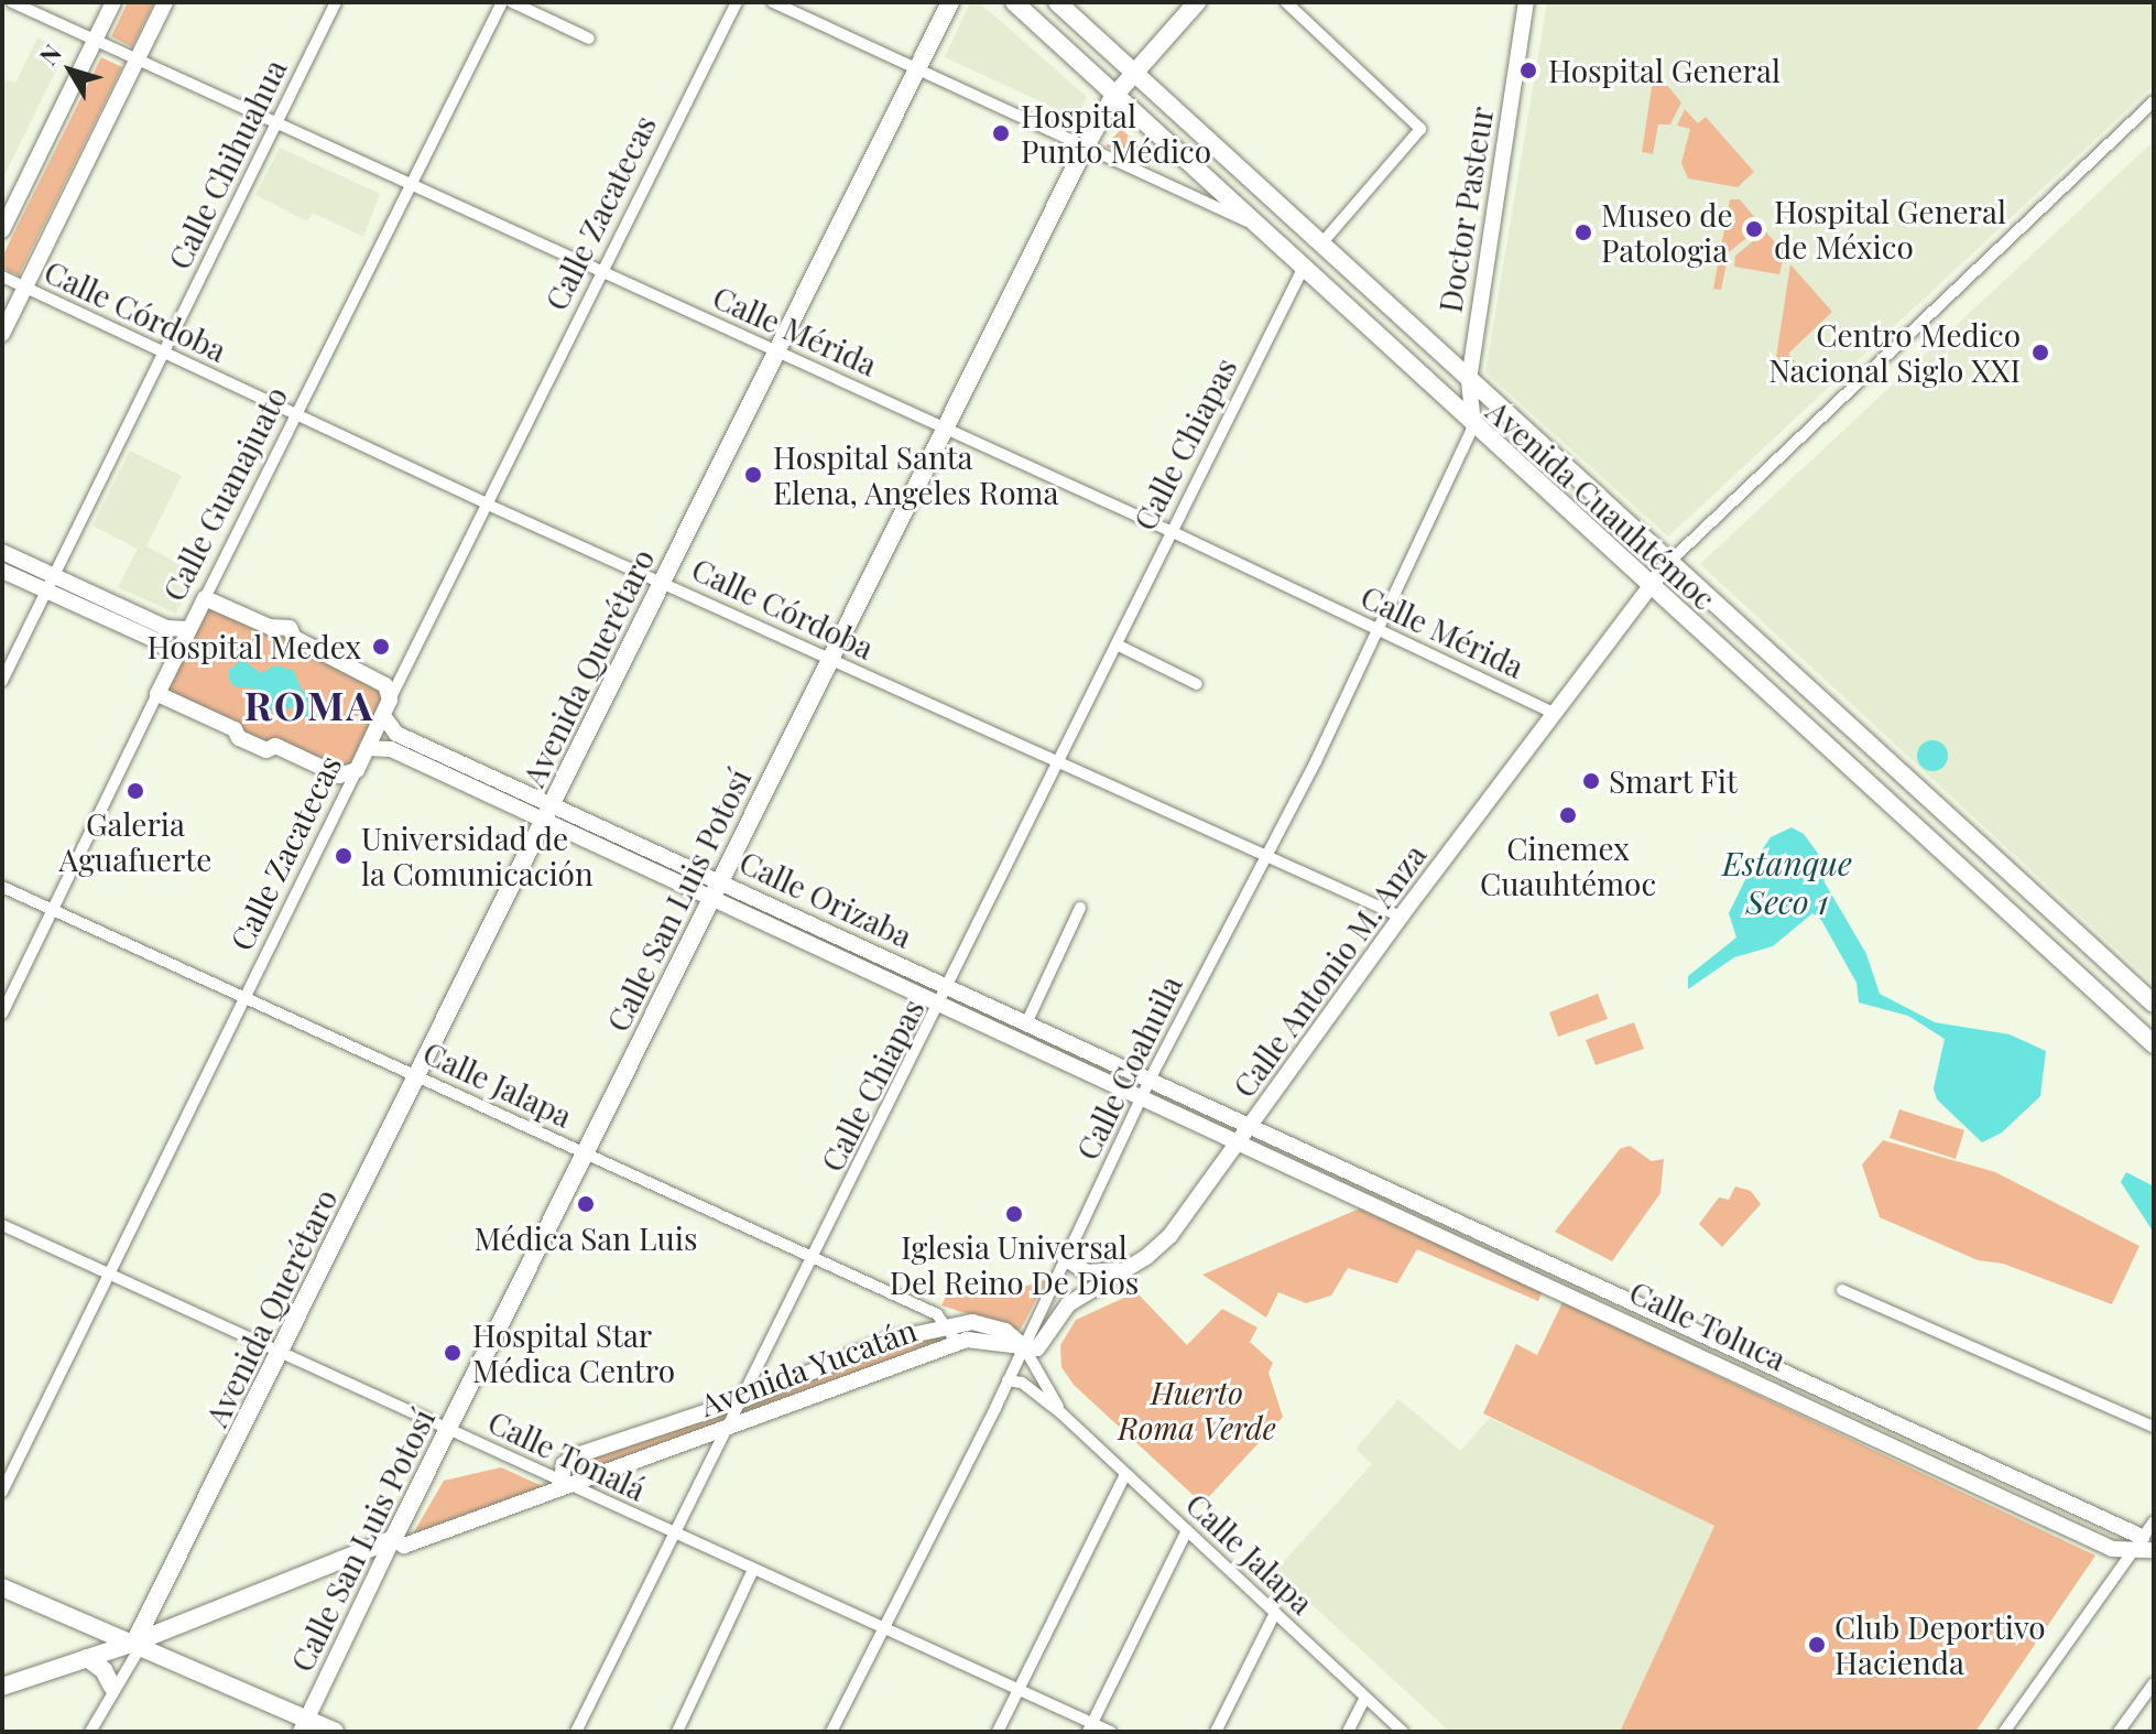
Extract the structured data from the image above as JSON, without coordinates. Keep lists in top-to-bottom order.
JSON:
{
  "streets": {
    "main road": [
      "Avenida Cuauhtémoc",
      "Avenida Querétaro",
      "Calle San Luis Potosí",
      "Avenida Yucatán"
    ],
    "street": [
      "Calle Chihuahua",
      "Doctor Pasteur",
      "Calle Zacatecas",
      "Calle Córdoba",
      "Calle Mérida",
      "Calle Chiapas",
      "Calle Guanajuato",
      "Calle Orizaba",
      "Calle Antonio M. Anza",
      "Calle Coahuila",
      "Calle Jalapa",
      "Calle Toluca",
      "Calle Tonalá"
    ]
  },
  "crossings": [
    ["Calle Chihuahua", "Calle Córdoba"],
    ["Calle Chihuahua", "Calle Mérida"],
    ["Doctor Pasteur", "Avenida Cuauhtémoc"],
    ["Doctor Pasteur", "Calle Coahuila"],
    ["Calle Zacatecas", "Calle Córdoba"],
    ["Calle Zacatecas", "Calle Mérida"],
    ["Calle Zacatecas", "Calle Orizaba"],
    ["Calle Zacatecas", "Calle Jalapa"],
    ["Calle Zacatecas", "Calle Tonalá"],
    ["Calle Córdoba", "Calle Chiapas"],
    ["Calle Córdoba", "Calle Guanajuato"],
    ["Calle Córdoba", "Avenida Querétaro"],
    ["Calle Córdoba", "Calle San Luis Potosí"],
    ["Calle Córdoba", "Calle Antonio M. Anza"],
    ["Calle Córdoba", "Calle Coahuila"],
    ["Calle Mérida", "Calle Chiapas"],
    ["Calle Mérida", "Calle Guanajuato"],
    ["Calle Mérida", "Avenida Querétaro"],
    ["Calle Mérida", "Calle San Luis Potosí"],
    ["Calle Mérida", "Calle Antonio M. Anza"],
    ["Calle Mérida", "Calle Coahuila"],
    ["Calle Chiapas", "Avenida Cuauhtémoc"],
    ["Calle Chiapas", "Calle Orizaba"],
    ["Calle Chiapas", "Calle Jalapa"],
    ["Calle Chiapas", "Avenida Yucatán"],
    ["Calle Chiapas", "Calle Tonalá"],
    ["Calle Guanajuato", "Calle Jalapa"],
    ["Avenida Cuauhtémoc", "Calle San Luis Potosí"],
    ["Avenida Cuauhtémoc", "Calle Antonio M. Anza"],
    ["Avenida Cuauhtémoc", "Calle Coahuila"],
    ["Avenida Querétaro", "Calle Orizaba"],
    ["Avenida Querétaro", "Calle Jalapa"],
    ["Avenida Querétaro", "Avenida Yucatán"],
    ["Avenida Querétaro", "Calle Tonalá"],
    ["Calle Orizaba", "Calle San Luis Potosí"],
    ["Calle Orizaba", "Calle Antonio M. Anza"],
    ["Calle Orizaba", "Calle Coahuila"],
    ["Calle Orizaba", "Calle Toluca"],
    ["Calle San Luis Potosí", "Calle Jalapa"],
    ["Calle San Luis Potosí", "Avenida Yucatán"],
    ["Calle San Luis Potosí", "Calle Tonalá"],
    ["Calle Antonio M. Anza", "Calle Coahuila"],
    ["Calle Antonio M. Anza", "Calle Jalapa"],
    ["Calle Antonio M. Anza", "Calle Toluca"],
    ["Calle Antonio M. Anza", "Avenida Yucatán"],
    ["Calle Coahuila", "Calle Jalapa"],
    ["Calle Coahuila", "Avenida Yucatán"],
    ["Calle Coahuila", "Calle Tonalá"],
    ["Calle Jalapa", "Avenida Yucatán"],
    ["Avenida Yucatán", "Calle Tonalá"]
  ],
  "districts": ["ROMA"],
  "water": ["Estanque Seco 1"],
  "parks": ["Huerto Roma Verde"],
  "places": [
    "Hospital General",
    "Hospital Punto Médico",
    "Hospital General de México",
    "Museo de Patologia",
    "Centro Medico Nacional Siglo XXI",
    "Hospital Santa Elena, Angeles Roma",
    "Hospital Medex",
    "Smart Fit",
    "Galeria Aguafuerte",
    "Cinemex Cuauhtémoc",
    "Universidad de la Comunicación",
    "Médica San Luis",
    "Iglesia Universal Del Reino De Dios",
    "Hospital Star Médica Centro",
    "Club Deportivo Hacienda"
  ],
  "north": "top left"
}
